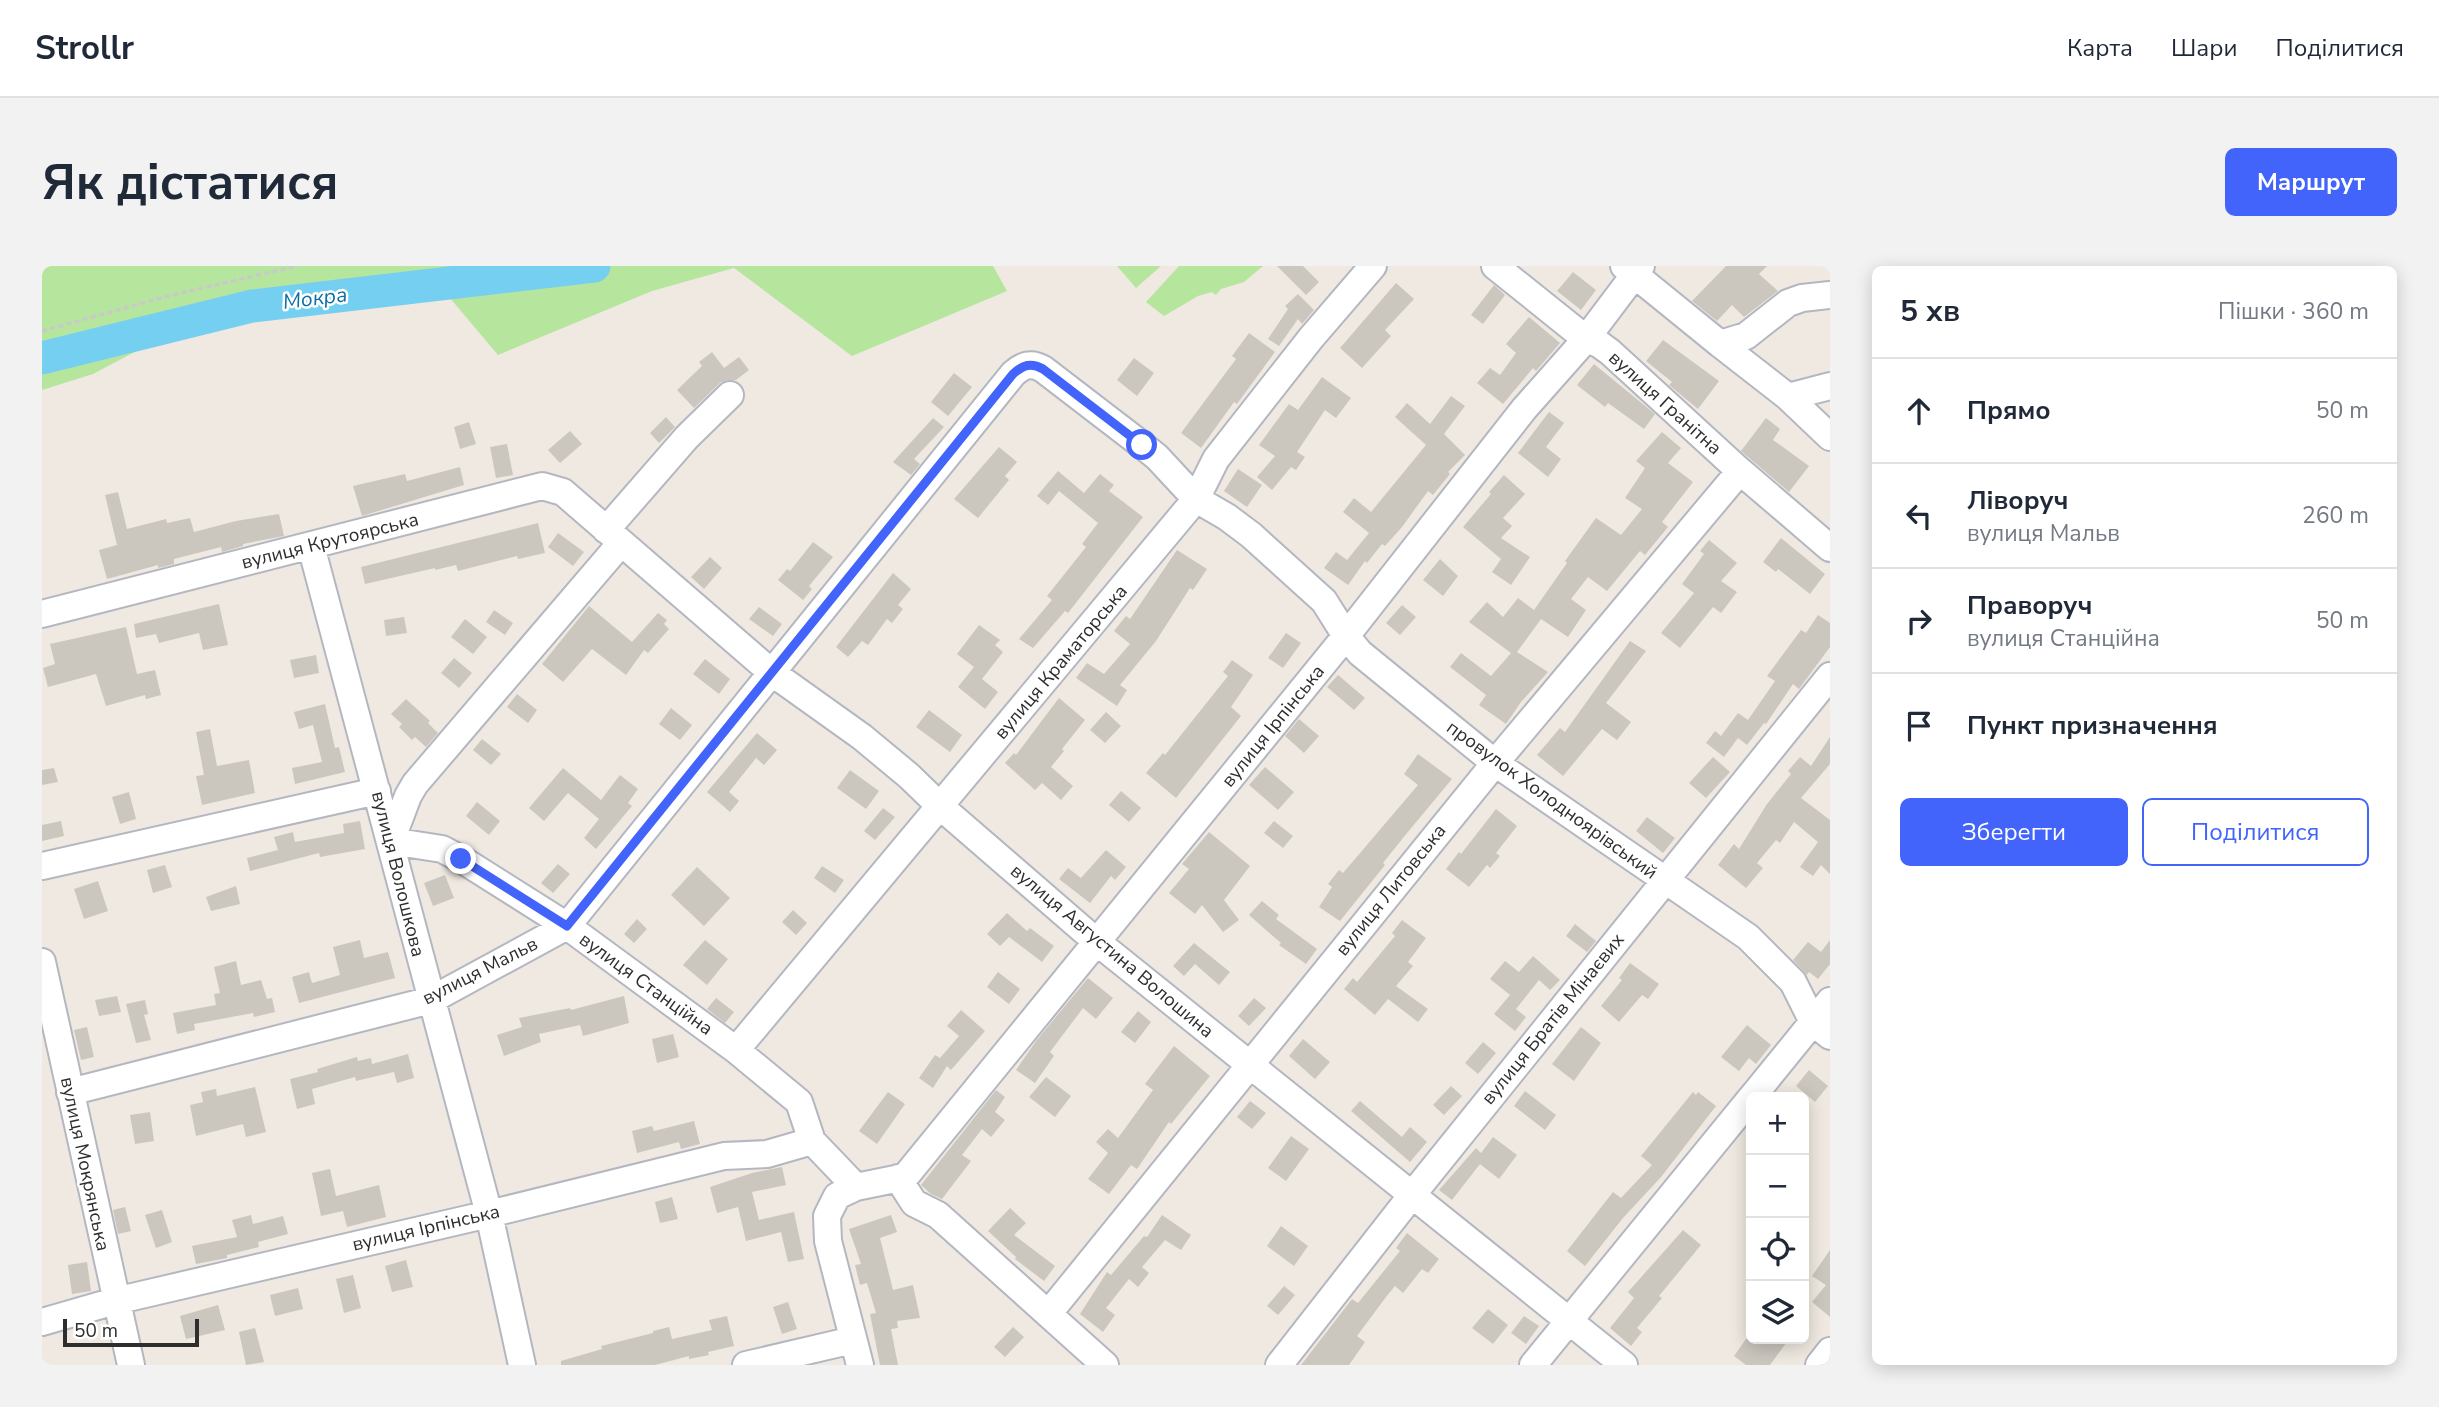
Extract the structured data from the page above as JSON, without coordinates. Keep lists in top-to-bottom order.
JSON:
{
  "streets": {
    "street": [
      "вулиця Гранітна",
      "вулиця Крутоярська",
      "вулиця Краматорська",
      "вулиця Ірпінська",
      "провулок Холодноярівський",
      "вулиця Волошкова",
      "вулиця Литовська",
      "вулиця Августина Волошина",
      "вулиця Мальв",
      "вулиця Станційна",
      "вулиця Братів Мінаєвих",
      "вулиця Мокрянська"
    ]
  },
  "crossings": [
    ["вулиця Гранітна", "вулиця Ірпінська"],
    ["вулиця Гранітна", "вулиця Литовська"],
    ["вулиця Крутоярська", "вулиця Волошкова"],
    ["вулиця Крутоярська", "вулиця Августина Волошина"],
    ["вулиця Краматорська", "провулок Холодноярівський"],
    ["вулиця Краматорська", "вулиця Августина Волошина"],
    ["вулиця Краматорська", "вулиця Станційна"],
    ["вулиця Ірпінська", "провулок Холодноярівський"],
    ["вулиця Ірпінська", "вулиця Волошкова"],
    ["вулиця Ірпінська", "вулиця Августина Волошина"],
    ["вулиця Ірпінська", "вулиця Станційна"],
    ["вулиця Ірпінська", "вулиця Мокрянська"],
    ["провулок Холодноярівський", "вулиця Литовська"],
    ["провулок Холодноярівський", "вулиця Мальв"],
    ["провулок Холодноярівський", "вулиця Братів Мінаєвих"],
    ["вулиця Волошкова", "вулиця Мальв"],
    ["вулиця Волошкова", "вулиця Станційна"],
    ["вулиця Литовська", "вулиця Августина Волошина"],
    ["вулиця Августина Волошина", "вулиця Мальв"],
    ["вулиця Августина Волошина", "вулиця Братів Мінаєвих"],
    ["вулиця Мальв", "вулиця Станційна"],
    ["вулиця Мальв", "вулиця Мокрянська"]
  ],
  "water": ["Мокра"],
  "scale_bar": "50 m",
  "page": {
    "header": "Strollr",
    "nav": ["Карта", "Шари", "Поділитися"],
    "buttons": [
      "Маршрут",
      ["Зберегти", "Поділитися"]
    ],
    "title": "Як дістатися",
    "heading": ["5 хв", "Пішки · 360 m"],
    "list": [
      ["Прямо", "50 m"],
      ["Ліворуч", "вулиця Мальв", "260 m"],
      ["Праворуч", "вулиця Станційна", "50 m"],
      "Пункт призначення"
    ],
    "map_buttons": ["+", "−"],
    "scale": "50 m"
  }
}
